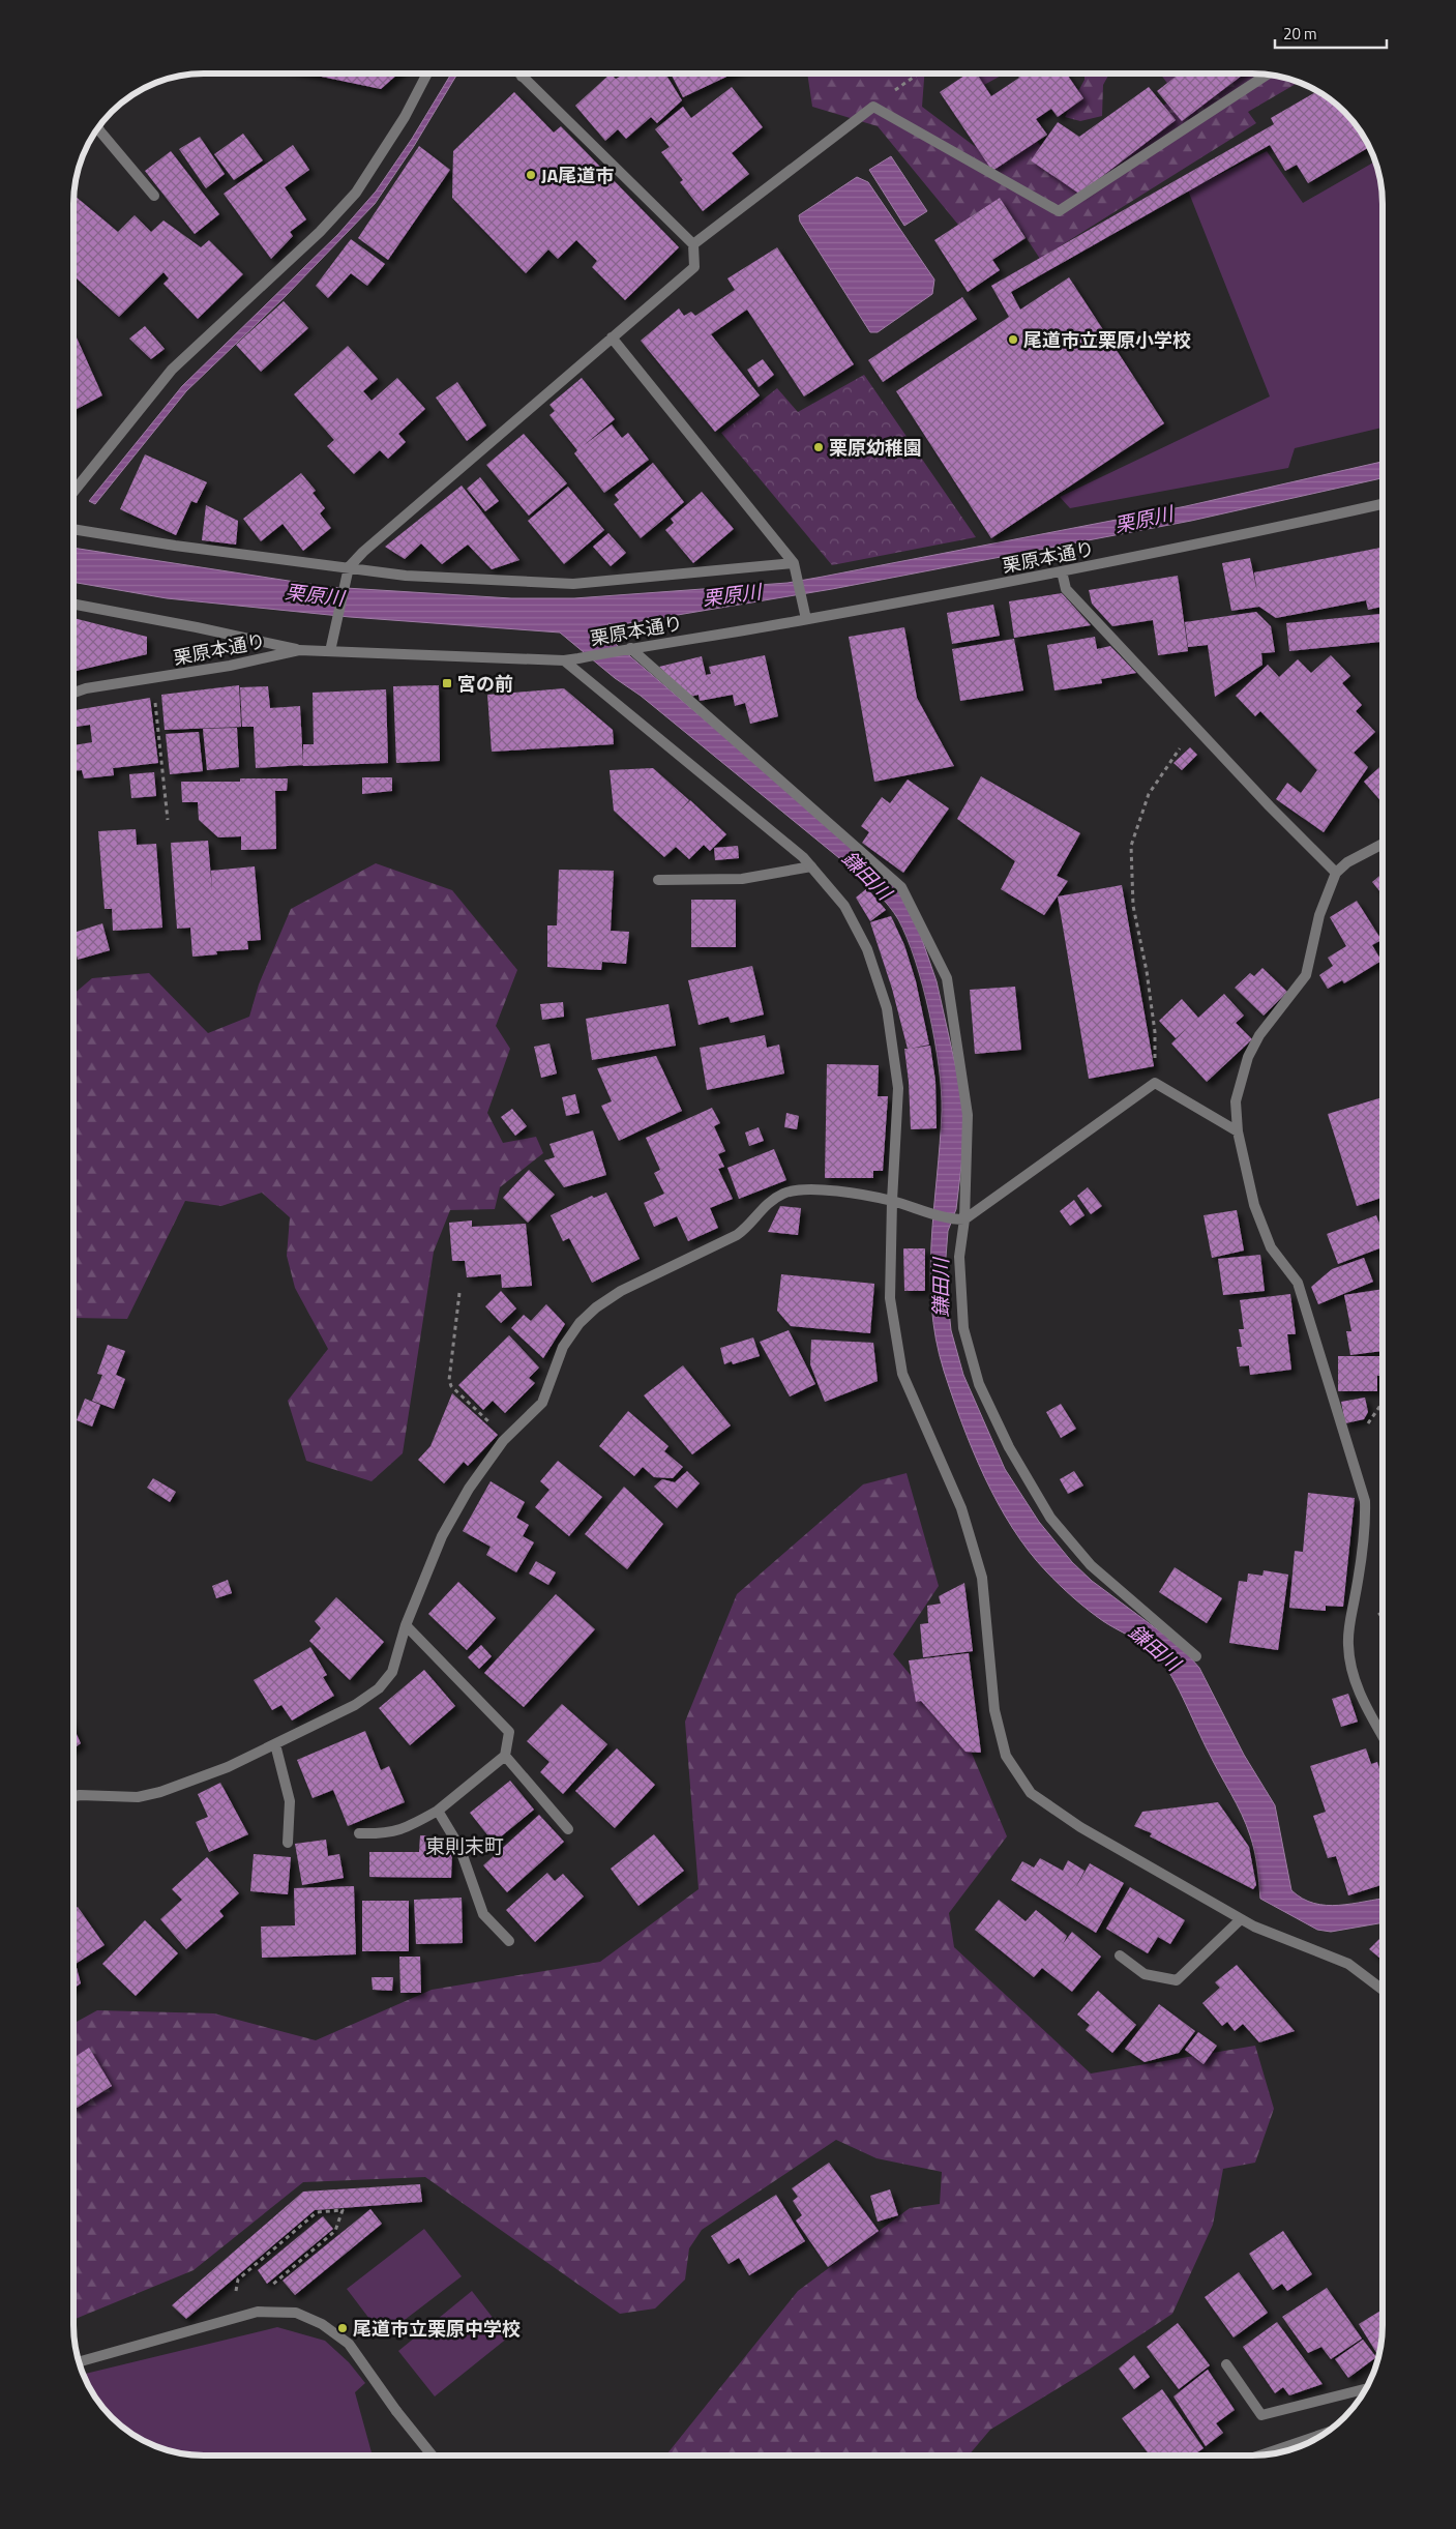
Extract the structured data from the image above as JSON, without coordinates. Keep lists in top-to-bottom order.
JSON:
{
  "streets": {
    "street": ["栗原本通り"]
  },
  "districts": ["東則末町"],
  "water": ["栗原川", "鎌田川"],
  "places": {
    "other": [
      "JA尾道市",
      "尾道市立栗原小学校",
      "栗原幼稚園",
      "尾道市立栗原中学校"
    ],
    "transit": ["宮の前"]
  },
  "scale_bar": "20 m"
}
